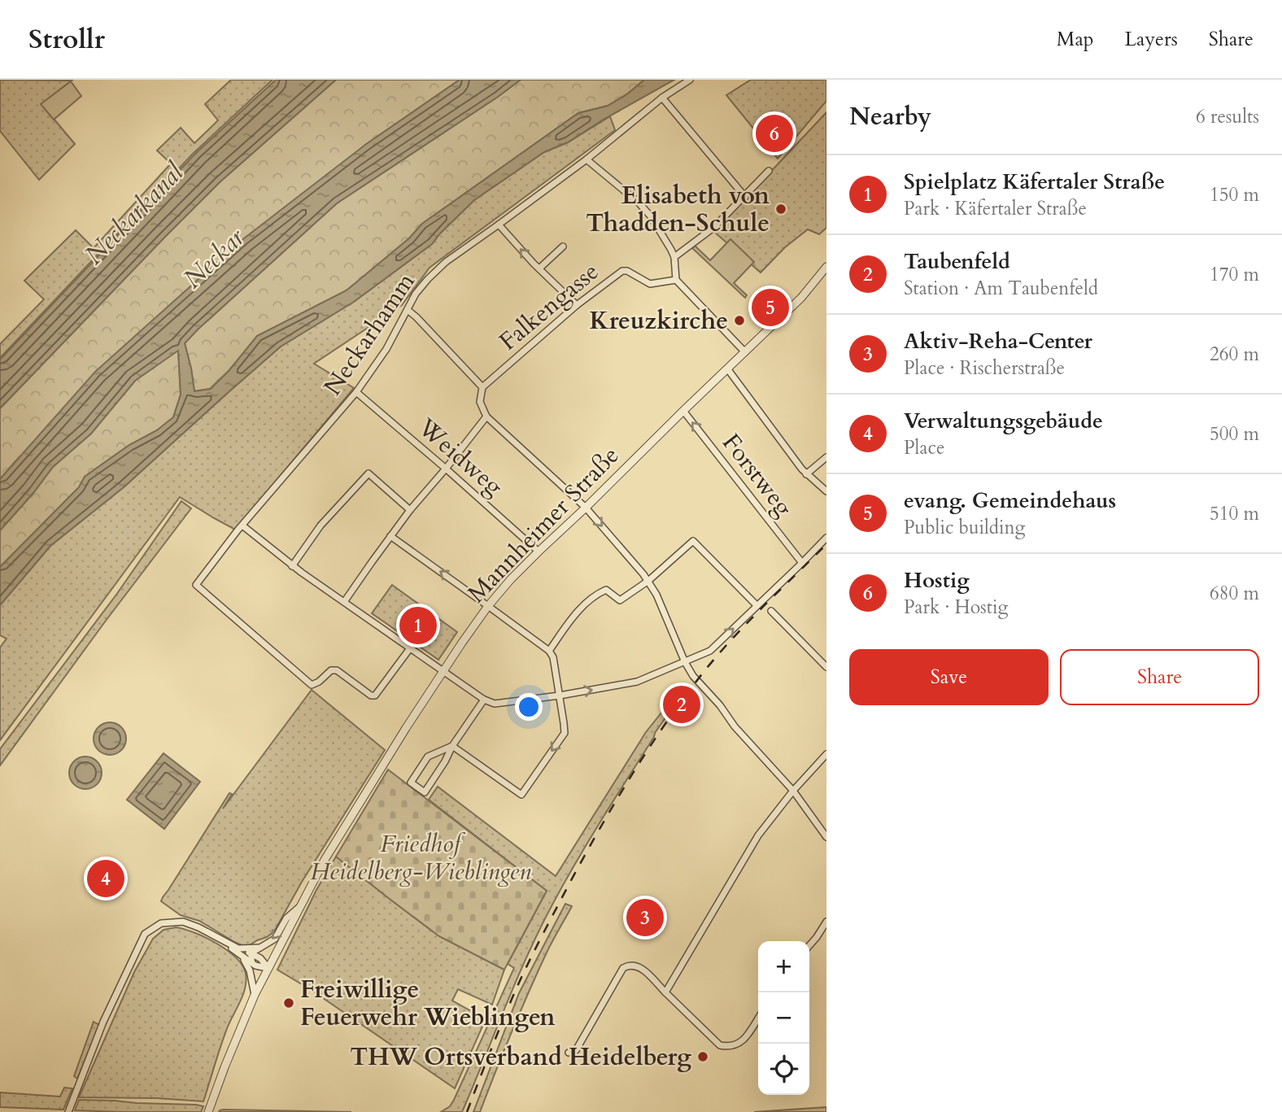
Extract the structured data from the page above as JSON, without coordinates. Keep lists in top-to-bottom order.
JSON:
{
  "streets": {
    "street": [
      "Falkengasse",
      "Neckarhamm",
      "Weidweg",
      "Forstweg",
      "Mannheimer Straße"
    ]
  },
  "crossings": [
    ["Neckarhamm", "Weidweg"],
    ["Weidweg", "Mannheimer Straße"],
    ["Forstweg", "Mannheimer Straße"]
  ],
  "one_way": ["Forstweg"],
  "water": ["Neckarkanal", "Neckar"],
  "parks": ["Friedhof Heidelberg-Wieblingen"],
  "places": [
    "Elisabeth von Thadden-Schule",
    "Kreuzkirche",
    "Freiwillige Feuerwehr Wieblingen",
    "THW Ortsverband Heidelberg"
  ],
  "page": {
    "header": "Strollr",
    "nav": ["Map", "Layers", "Share"],
    "heading": ["Nearby", "6 results"],
    "pins": [
      "6",
      "5",
      "1",
      "2",
      "4",
      "3"
    ],
    "list": [
      {
        "mark": "1",
        "name": "Spielplatz Käfertaler Straße",
        "note": "Park · Käfertaler Straße",
        "value": "150 m"
      },
      {
        "mark": "2",
        "name": "Taubenfeld",
        "note": "Station · Am Taubenfeld",
        "value": "170 m"
      },
      {
        "mark": "3",
        "name": "Aktiv-Reha-Center",
        "note": "Place · Rischerstraße",
        "value": "260 m"
      },
      {
        "mark": "4",
        "name": "Verwaltungsgebäude",
        "note": "Place",
        "value": "500 m"
      },
      {
        "mark": "5",
        "name": "evang. Gemeindehaus",
        "note": "Public building",
        "value": "510 m"
      },
      {
        "mark": "6",
        "name": "Hostig",
        "note": "Park · Hostig",
        "value": "680 m"
      }
    ],
    "buttons": ["Save", "Share"],
    "map_buttons": ["+", "−"]
  }
}
